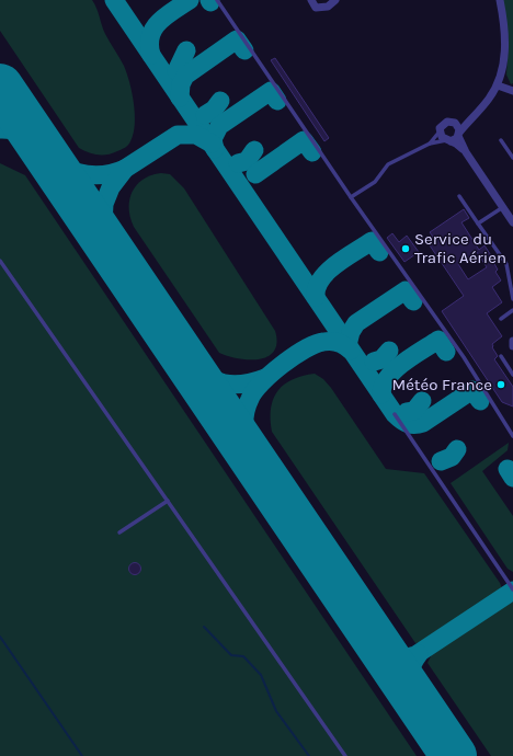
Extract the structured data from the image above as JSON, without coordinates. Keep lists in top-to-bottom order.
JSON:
{
  "places": ["Service du Trafic Aérien", "Météo France"]
}
